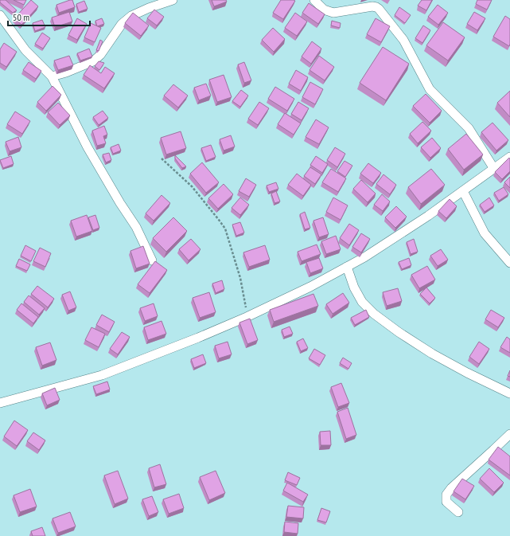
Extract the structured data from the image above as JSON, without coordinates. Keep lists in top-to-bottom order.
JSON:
{
  "scale_bar": "50 m"
}
